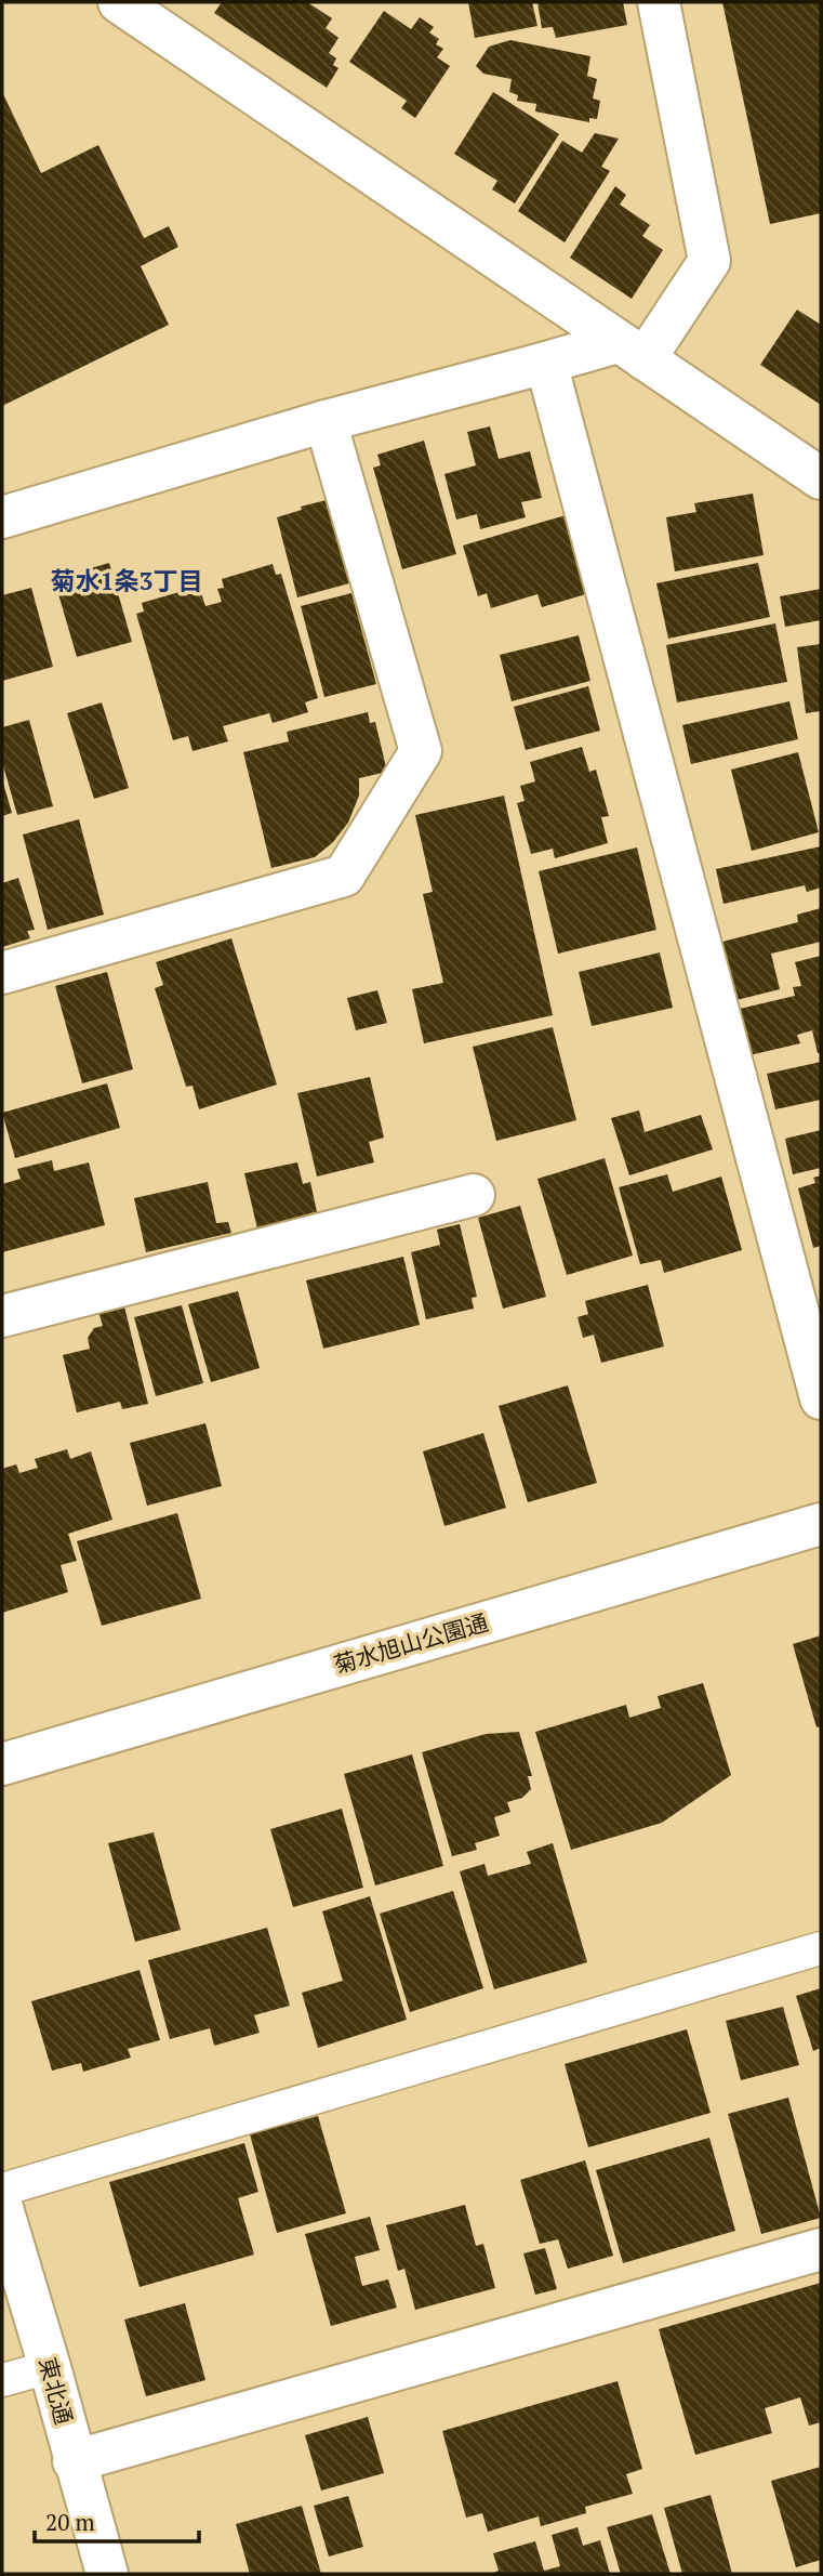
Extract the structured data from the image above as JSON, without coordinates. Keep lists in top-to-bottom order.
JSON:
{
  "streets": {
    "street": ["菊水旭山公園通", "東北通"]
  },
  "districts": ["菊水1条3丁目"],
  "scale_bar": "20 m"
}
